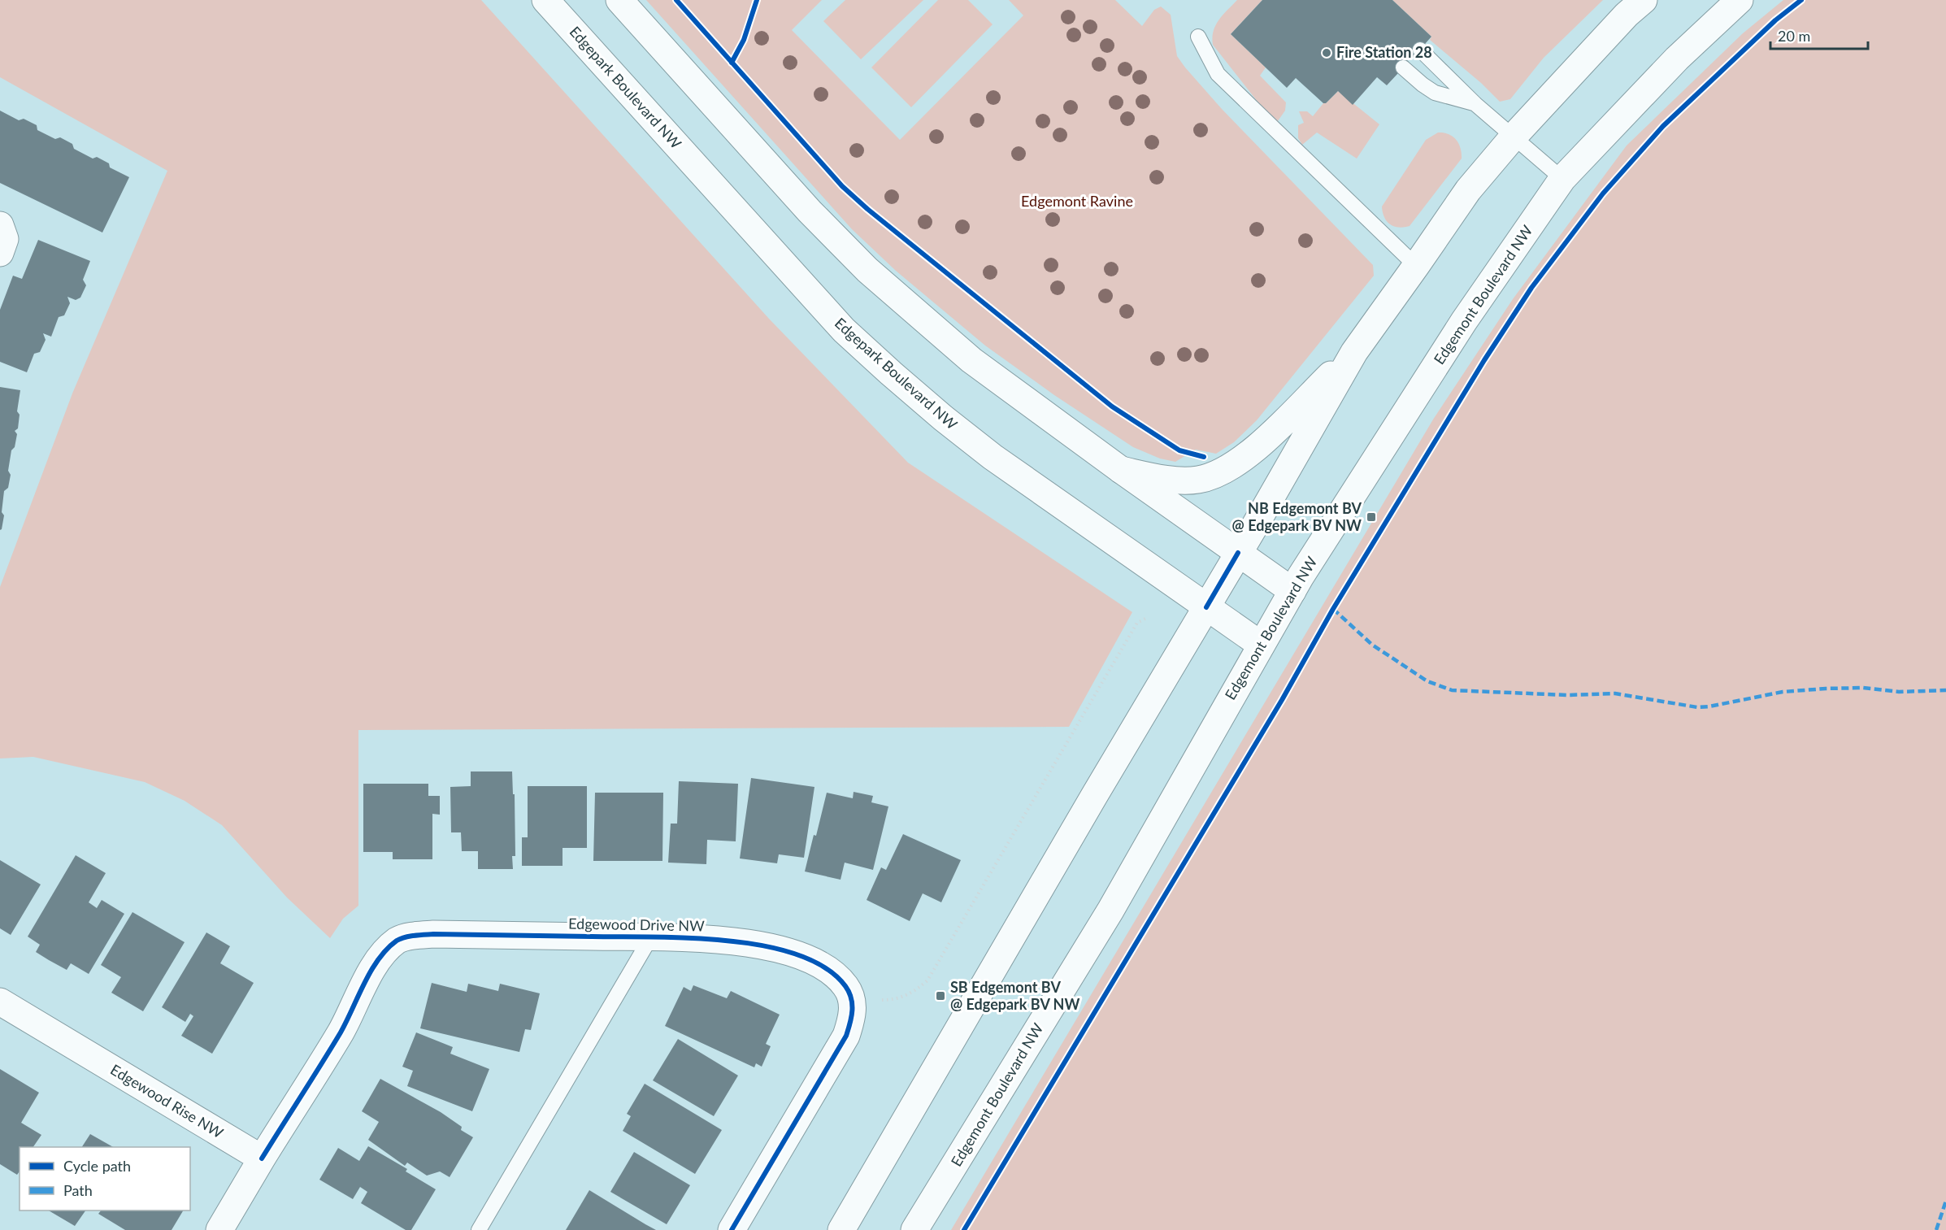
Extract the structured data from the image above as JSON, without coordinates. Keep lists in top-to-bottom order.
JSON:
{
  "streets": {
    "street": [
      "Edgepark Boulevard NW",
      "Edgemont Boulevard NW",
      "Edgewood Drive NW",
      "Edgewood Rise NW"
    ]
  },
  "crossings": [
    ["Edgepark Boulevard NW", "Edgemont Boulevard NW"],
    ["Edgewood Drive NW", "Edgewood Rise NW"]
  ],
  "parks": ["Edgemont Ravine"],
  "places": {
    "other": ["Fire Station 28"],
    "transit": ["NB Edgemont BV @ Edgepark BV NW", "SB Edgemont BV @ Edgepark BV NW"]
  },
  "legend": ["Cycle path", "Path"],
  "scale_bar": "20 m"
}
